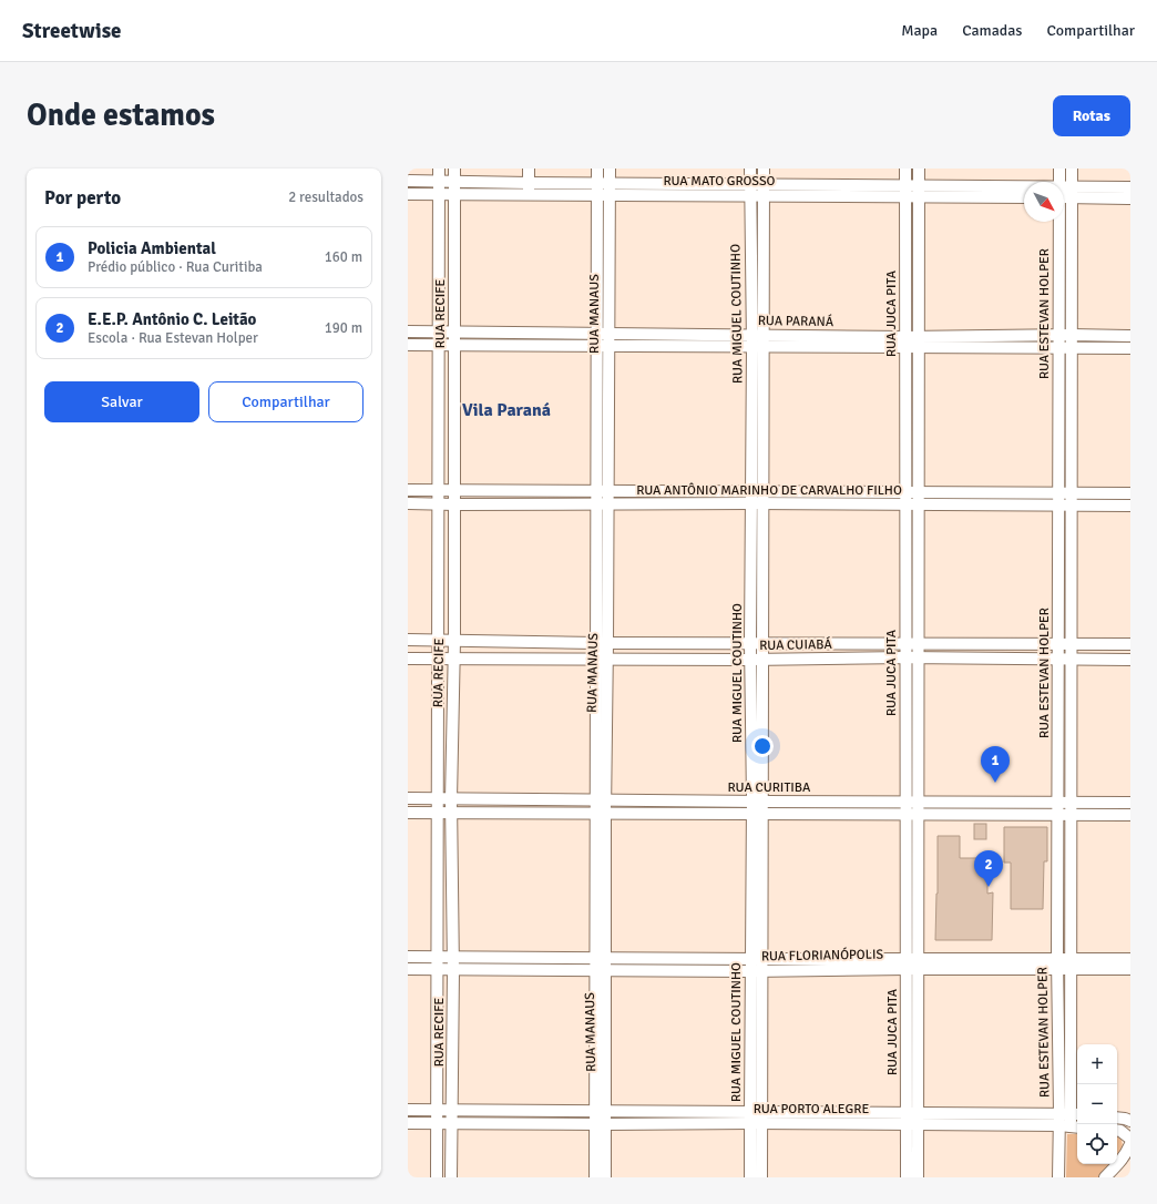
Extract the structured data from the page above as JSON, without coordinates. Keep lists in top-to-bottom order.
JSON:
{
  "streets": {
    "street": [
      "RUA MATO GROSSO",
      "RUA RECIFE",
      "RUA MANAUS",
      "RUA MIGUEL COUTINHO",
      "RUA JUCA PITA",
      "RUA ESTEVAN HOLPER",
      "RUA PARANÁ",
      "RUA ANTÔNIO MARINHO DE CARVALHO FILHO",
      "RUA CUIABÁ",
      "RUA CURITIBA",
      "RUA FLORIANÓPOLIS",
      "RUA PORTO ALEGRE"
    ]
  },
  "crossings": [
    ["RUA MATO GROSSO", "RUA RECIFE"],
    ["RUA MATO GROSSO", "RUA MANAUS"],
    ["RUA MATO GROSSO", "RUA MIGUEL COUTINHO"],
    ["RUA MATO GROSSO", "RUA JUCA PITA"],
    ["RUA MATO GROSSO", "RUA ESTEVAN HOLPER"],
    ["RUA RECIFE", "RUA PARANÁ"],
    ["RUA RECIFE", "RUA ANTÔNIO MARINHO DE CARVALHO FILHO"],
    ["RUA RECIFE", "RUA CUIABÁ"],
    ["RUA RECIFE", "RUA CURITIBA"],
    ["RUA RECIFE", "RUA FLORIANÓPOLIS"],
    ["RUA RECIFE", "RUA PORTO ALEGRE"],
    ["RUA MANAUS", "RUA PARANÁ"],
    ["RUA MANAUS", "RUA ANTÔNIO MARINHO DE CARVALHO FILHO"],
    ["RUA MANAUS", "RUA CUIABÁ"],
    ["RUA MANAUS", "RUA CURITIBA"],
    ["RUA MANAUS", "RUA FLORIANÓPOLIS"],
    ["RUA MANAUS", "RUA PORTO ALEGRE"],
    ["RUA MIGUEL COUTINHO", "RUA PARANÁ"],
    ["RUA MIGUEL COUTINHO", "RUA ANTÔNIO MARINHO DE CARVALHO FILHO"],
    ["RUA MIGUEL COUTINHO", "RUA CUIABÁ"],
    ["RUA MIGUEL COUTINHO", "RUA CURITIBA"],
    ["RUA MIGUEL COUTINHO", "RUA FLORIANÓPOLIS"],
    ["RUA MIGUEL COUTINHO", "RUA PORTO ALEGRE"],
    ["RUA JUCA PITA", "RUA PARANÁ"],
    ["RUA JUCA PITA", "RUA ANTÔNIO MARINHO DE CARVALHO FILHO"],
    ["RUA JUCA PITA", "RUA CUIABÁ"],
    ["RUA JUCA PITA", "RUA CURITIBA"],
    ["RUA JUCA PITA", "RUA FLORIANÓPOLIS"],
    ["RUA JUCA PITA", "RUA PORTO ALEGRE"],
    ["RUA ESTEVAN HOLPER", "RUA PARANÁ"],
    ["RUA ESTEVAN HOLPER", "RUA ANTÔNIO MARINHO DE CARVALHO FILHO"],
    ["RUA ESTEVAN HOLPER", "RUA CUIABÁ"],
    ["RUA ESTEVAN HOLPER", "RUA CURITIBA"],
    ["RUA ESTEVAN HOLPER", "RUA FLORIANÓPOLIS"],
    ["RUA ESTEVAN HOLPER", "RUA PORTO ALEGRE"]
  ],
  "districts": ["Vila Paraná"],
  "north": "bottom right",
  "page": {
    "header": "Streetwise",
    "nav": ["Mapa", "Camadas", "Compartilhar"],
    "buttons": [
      "Rotas",
      ["Salvar", "Compartilhar"]
    ],
    "title": "Onde estamos",
    "heading": ["Por perto", "2 resultados"],
    "list": [
      {
        "mark": "1",
        "name": "Policia Ambiental",
        "note": "Prédio público · Rua Curitiba",
        "value": "160 m"
      },
      {
        "mark": "2",
        "name": "E.E.P. Antônio C. Leitão",
        "note": "Escola · Rua Estevan Holper",
        "value": "190 m"
      }
    ],
    "pins": ["1", "2"],
    "map_buttons": ["+", "−"]
  }
}
